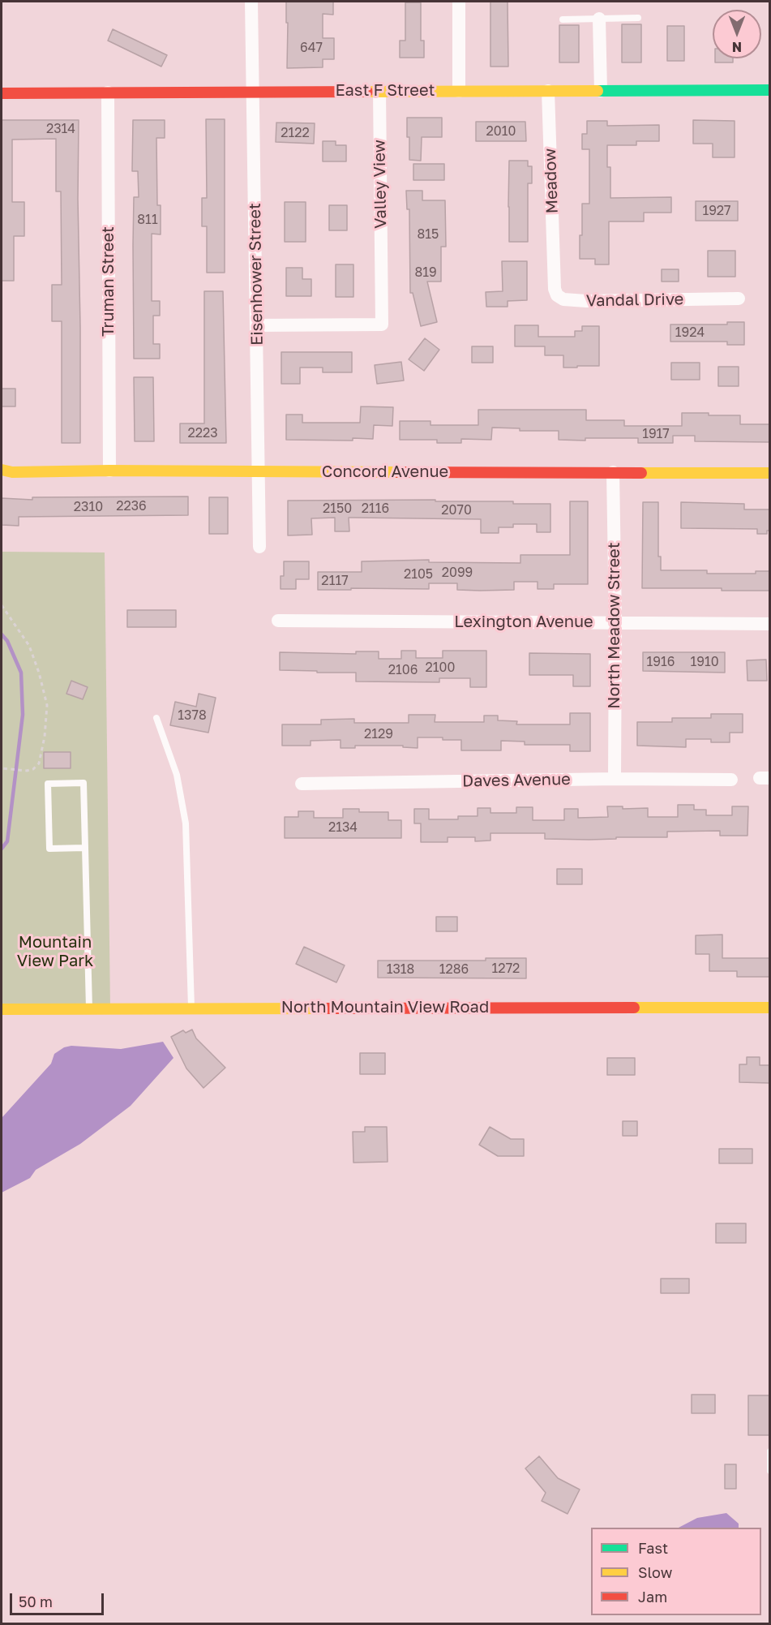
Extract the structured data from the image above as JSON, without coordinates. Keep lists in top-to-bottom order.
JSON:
{
  "streets": {
    "street": [
      "East F Street",
      "Meadow",
      "Valley View",
      "Eisenhower Street",
      "Truman Street",
      "Vandal Drive",
      "Concord Avenue",
      "Lexington Avenue",
      "North Meadow Street",
      "Daves Avenue",
      "North Mountain View Road"
    ]
  },
  "crossings": [
    ["East F Street", "Meadow"],
    ["East F Street", "Valley View"],
    ["East F Street", "Eisenhower Street"],
    ["East F Street", "Truman Street"],
    ["Meadow", "Vandal Drive"],
    ["Valley View", "Eisenhower Street"],
    ["Eisenhower Street", "Concord Avenue"],
    ["Truman Street", "Concord Avenue"],
    ["Concord Avenue", "North Meadow Street"],
    ["Lexington Avenue", "North Meadow Street"],
    ["North Meadow Street", "Daves Avenue"]
  ],
  "parks": ["Mountain View Park"],
  "house_numbers": [
    "647",
    "2314",
    "2010",
    "2122",
    "1927",
    "811",
    "815",
    "819",
    "1924",
    "2223",
    "1917",
    "2236",
    "2310",
    "2150",
    "2116",
    "2070",
    "2099",
    "2105",
    "2117",
    "1916",
    "1910",
    "2100",
    "2106",
    "1378",
    "2129",
    "2134",
    "1272",
    "1318",
    "1286"
  ],
  "legend": ["Fast", "Slow", "Jam"],
  "scale_bar": "50 m",
  "north": "bottom"
}
